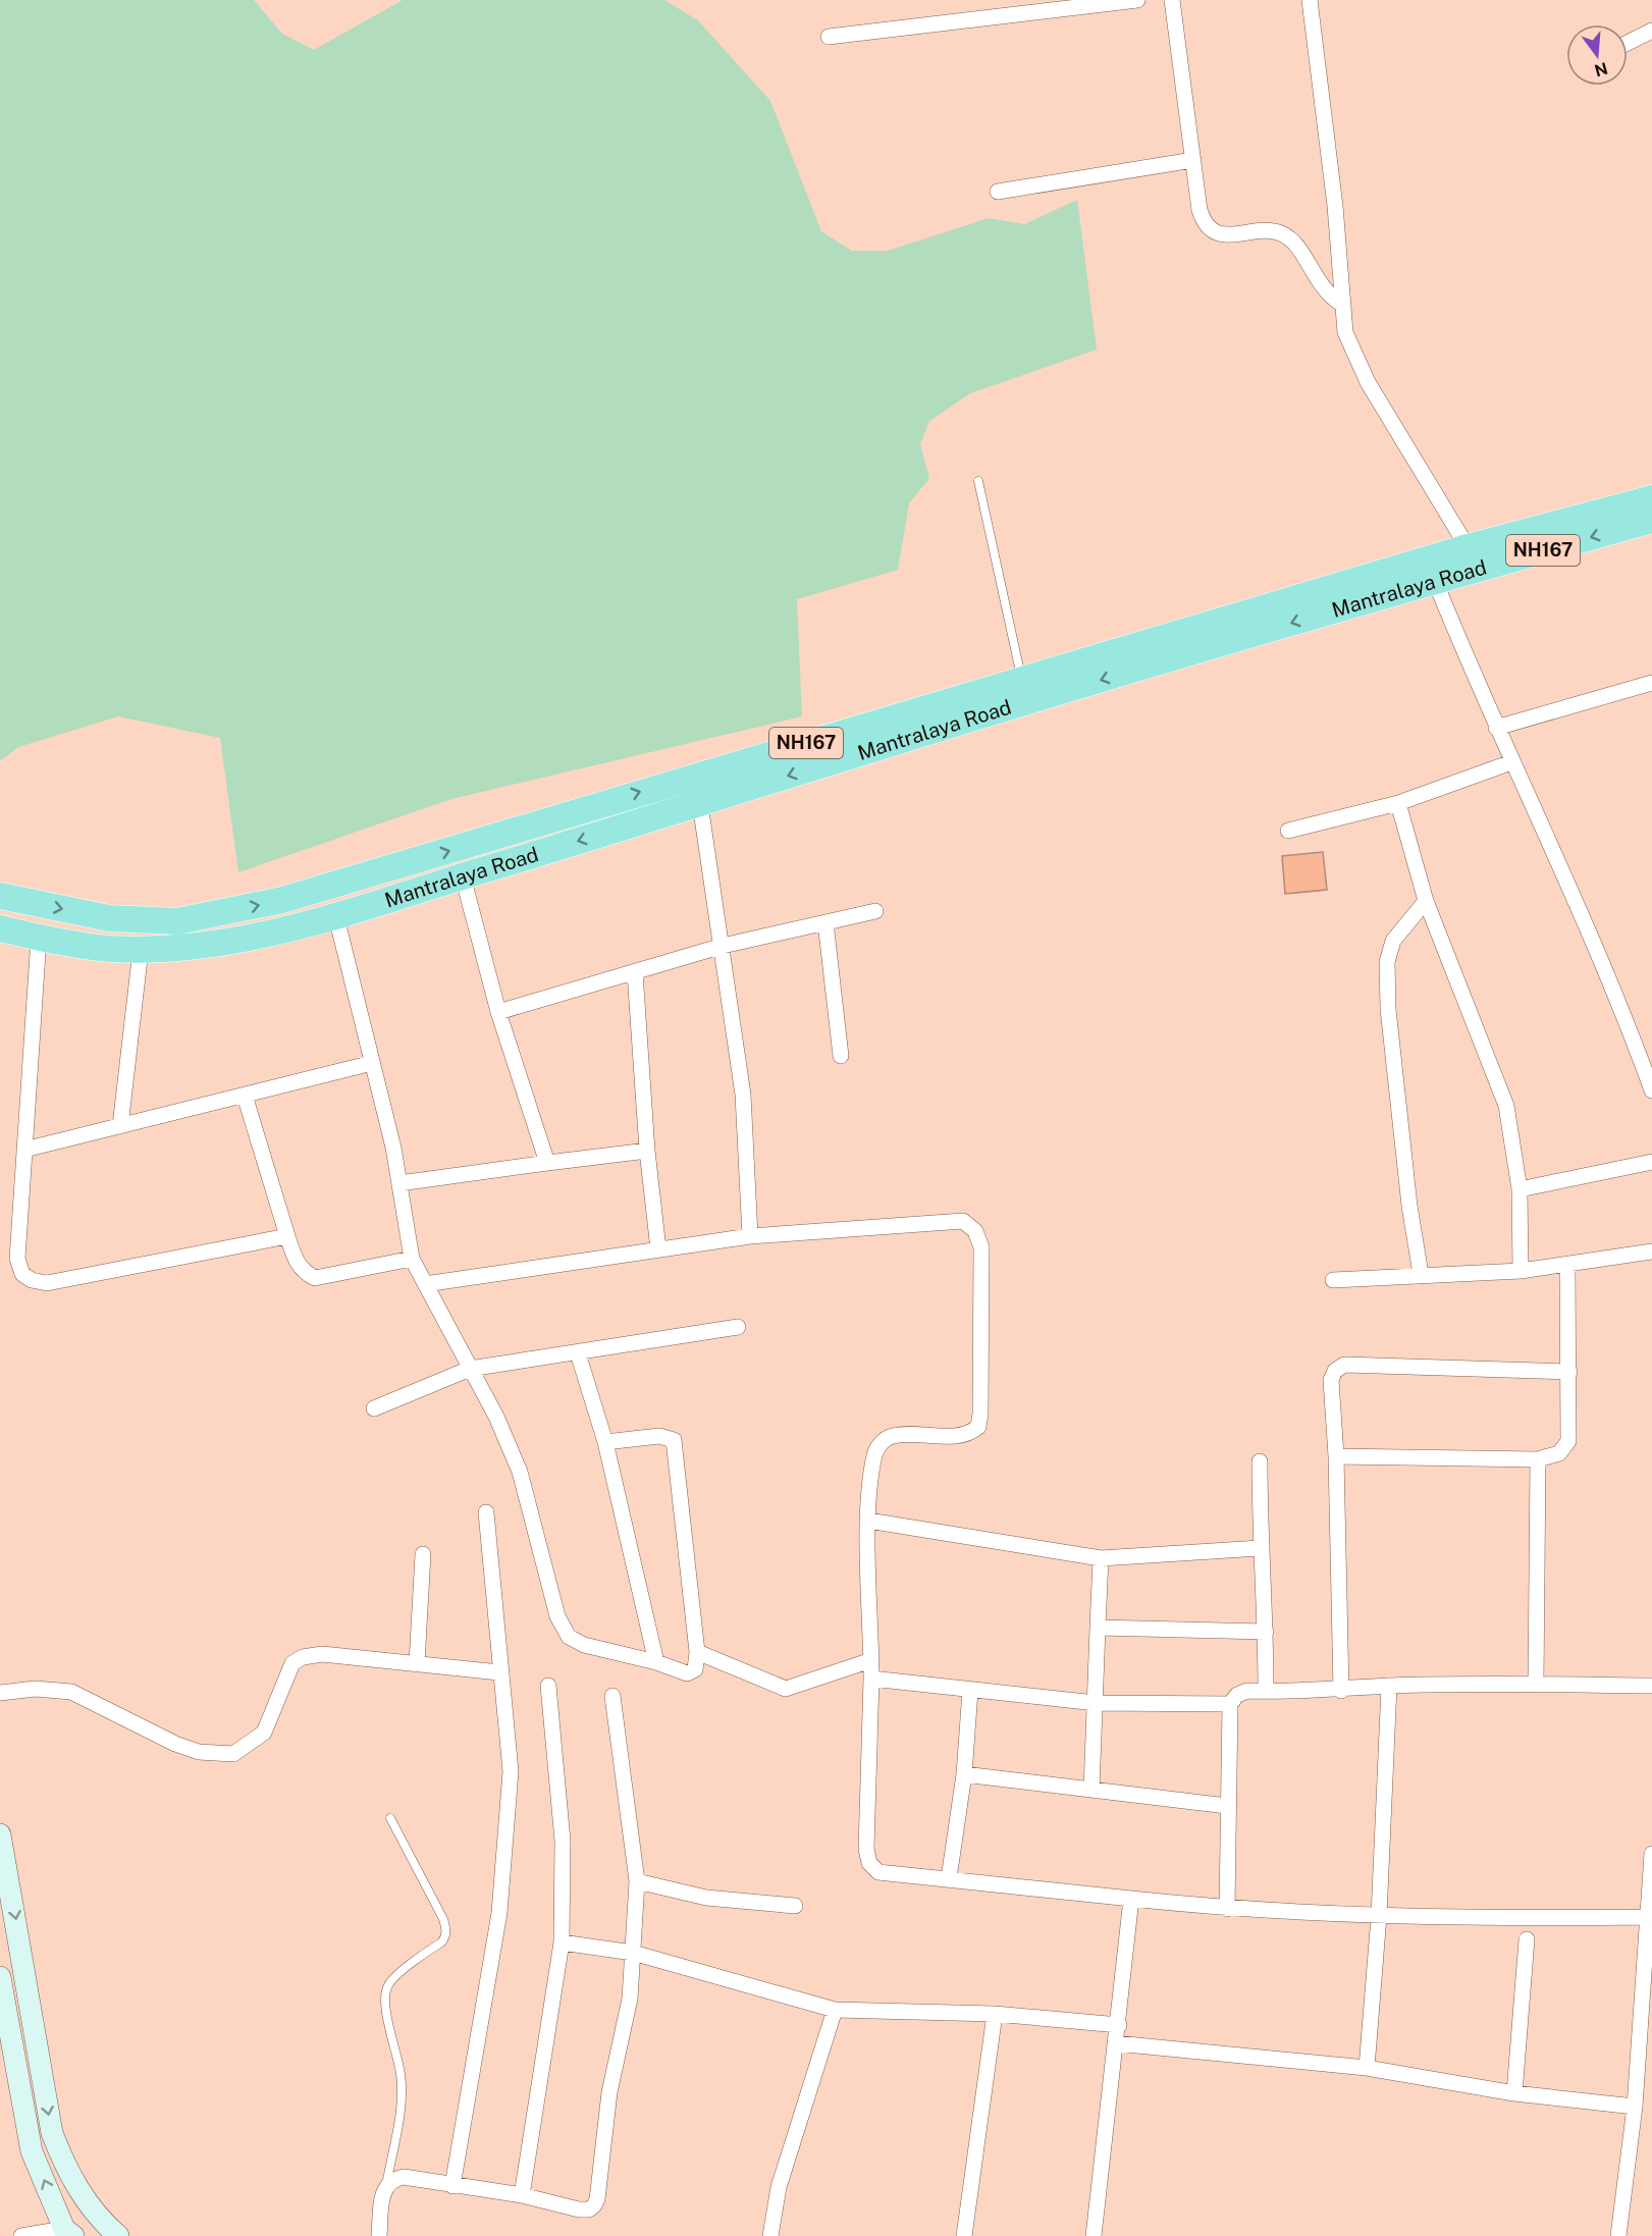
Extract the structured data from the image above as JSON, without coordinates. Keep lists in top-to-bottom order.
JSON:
{
  "streets": {
    "highway": ["NH167", "Mantralaya Road"]
  },
  "crossings": [
    ["NH167", "Mantralaya Road"]
  ],
  "north": "bottom"
}
